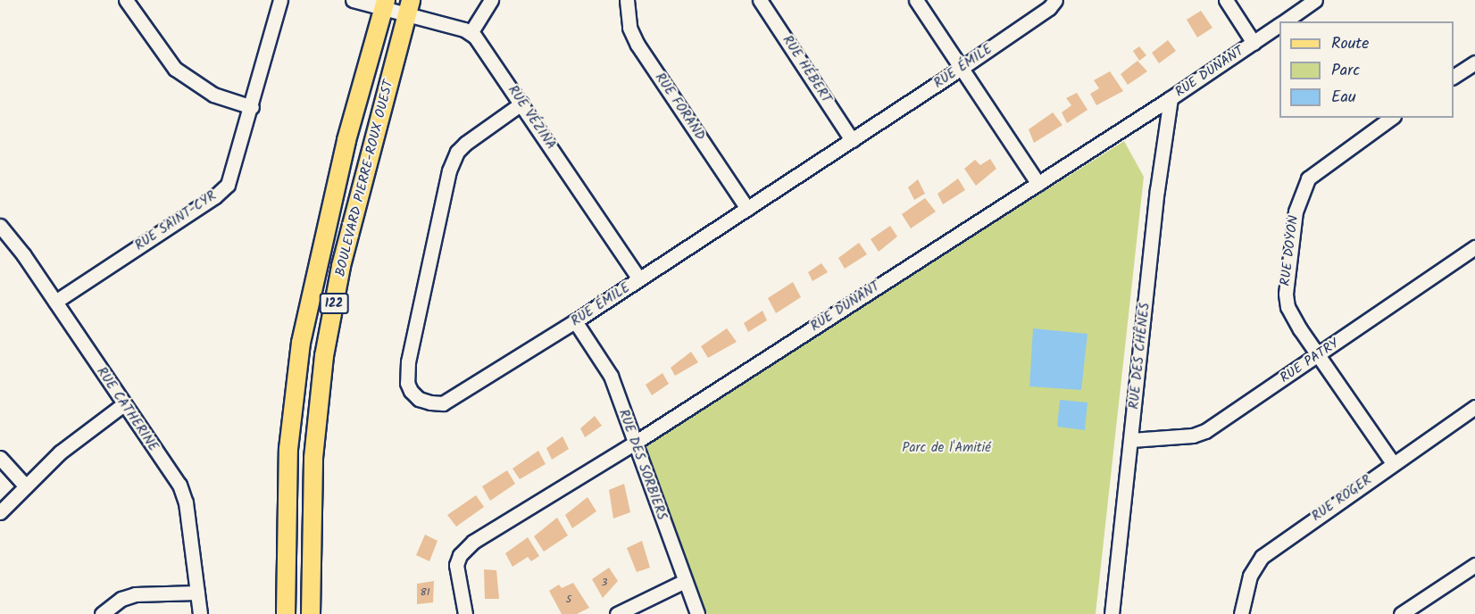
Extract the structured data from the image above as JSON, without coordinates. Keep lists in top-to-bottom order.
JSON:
{
  "streets": {
    "main road": ["BOULEVARD PIERRE-ROUX OUEST", "122"],
    "street": [
      "RUE ÉMILE",
      "RUE HÉBERT",
      "RUE DUNANT",
      "RUE FORAND",
      "RUE VÉZINA",
      "RUE SAINT-CYR",
      "RUE DOYON",
      "RUE DES CHÊNES",
      "RUE PATRY",
      "RUE CATHERINE",
      "RUE DES SORBIERS",
      "RUE ROGER"
    ]
  },
  "crossings": [
    ["RUE ÉMILE", "RUE HÉBERT"],
    ["RUE ÉMILE", "RUE FORAND"],
    ["RUE ÉMILE", "RUE VÉZINA"],
    ["RUE ÉMILE", "RUE DES SORBIERS"],
    ["RUE DUNANT", "RUE DES CHÊNES"],
    ["RUE DUNANT", "RUE DES SORBIERS"],
    ["RUE SAINT-CYR", "RUE CATHERINE"],
    ["RUE DOYON", "RUE PATRY"],
    ["RUE DOYON", "RUE ROGER"],
    ["RUE DES CHÊNES", "RUE PATRY"]
  ],
  "parks": ["Parc de l'Amitié"],
  "house_numbers": ["3", "81", "5"],
  "legend": ["Route", "Parc", "Eau"]
}
